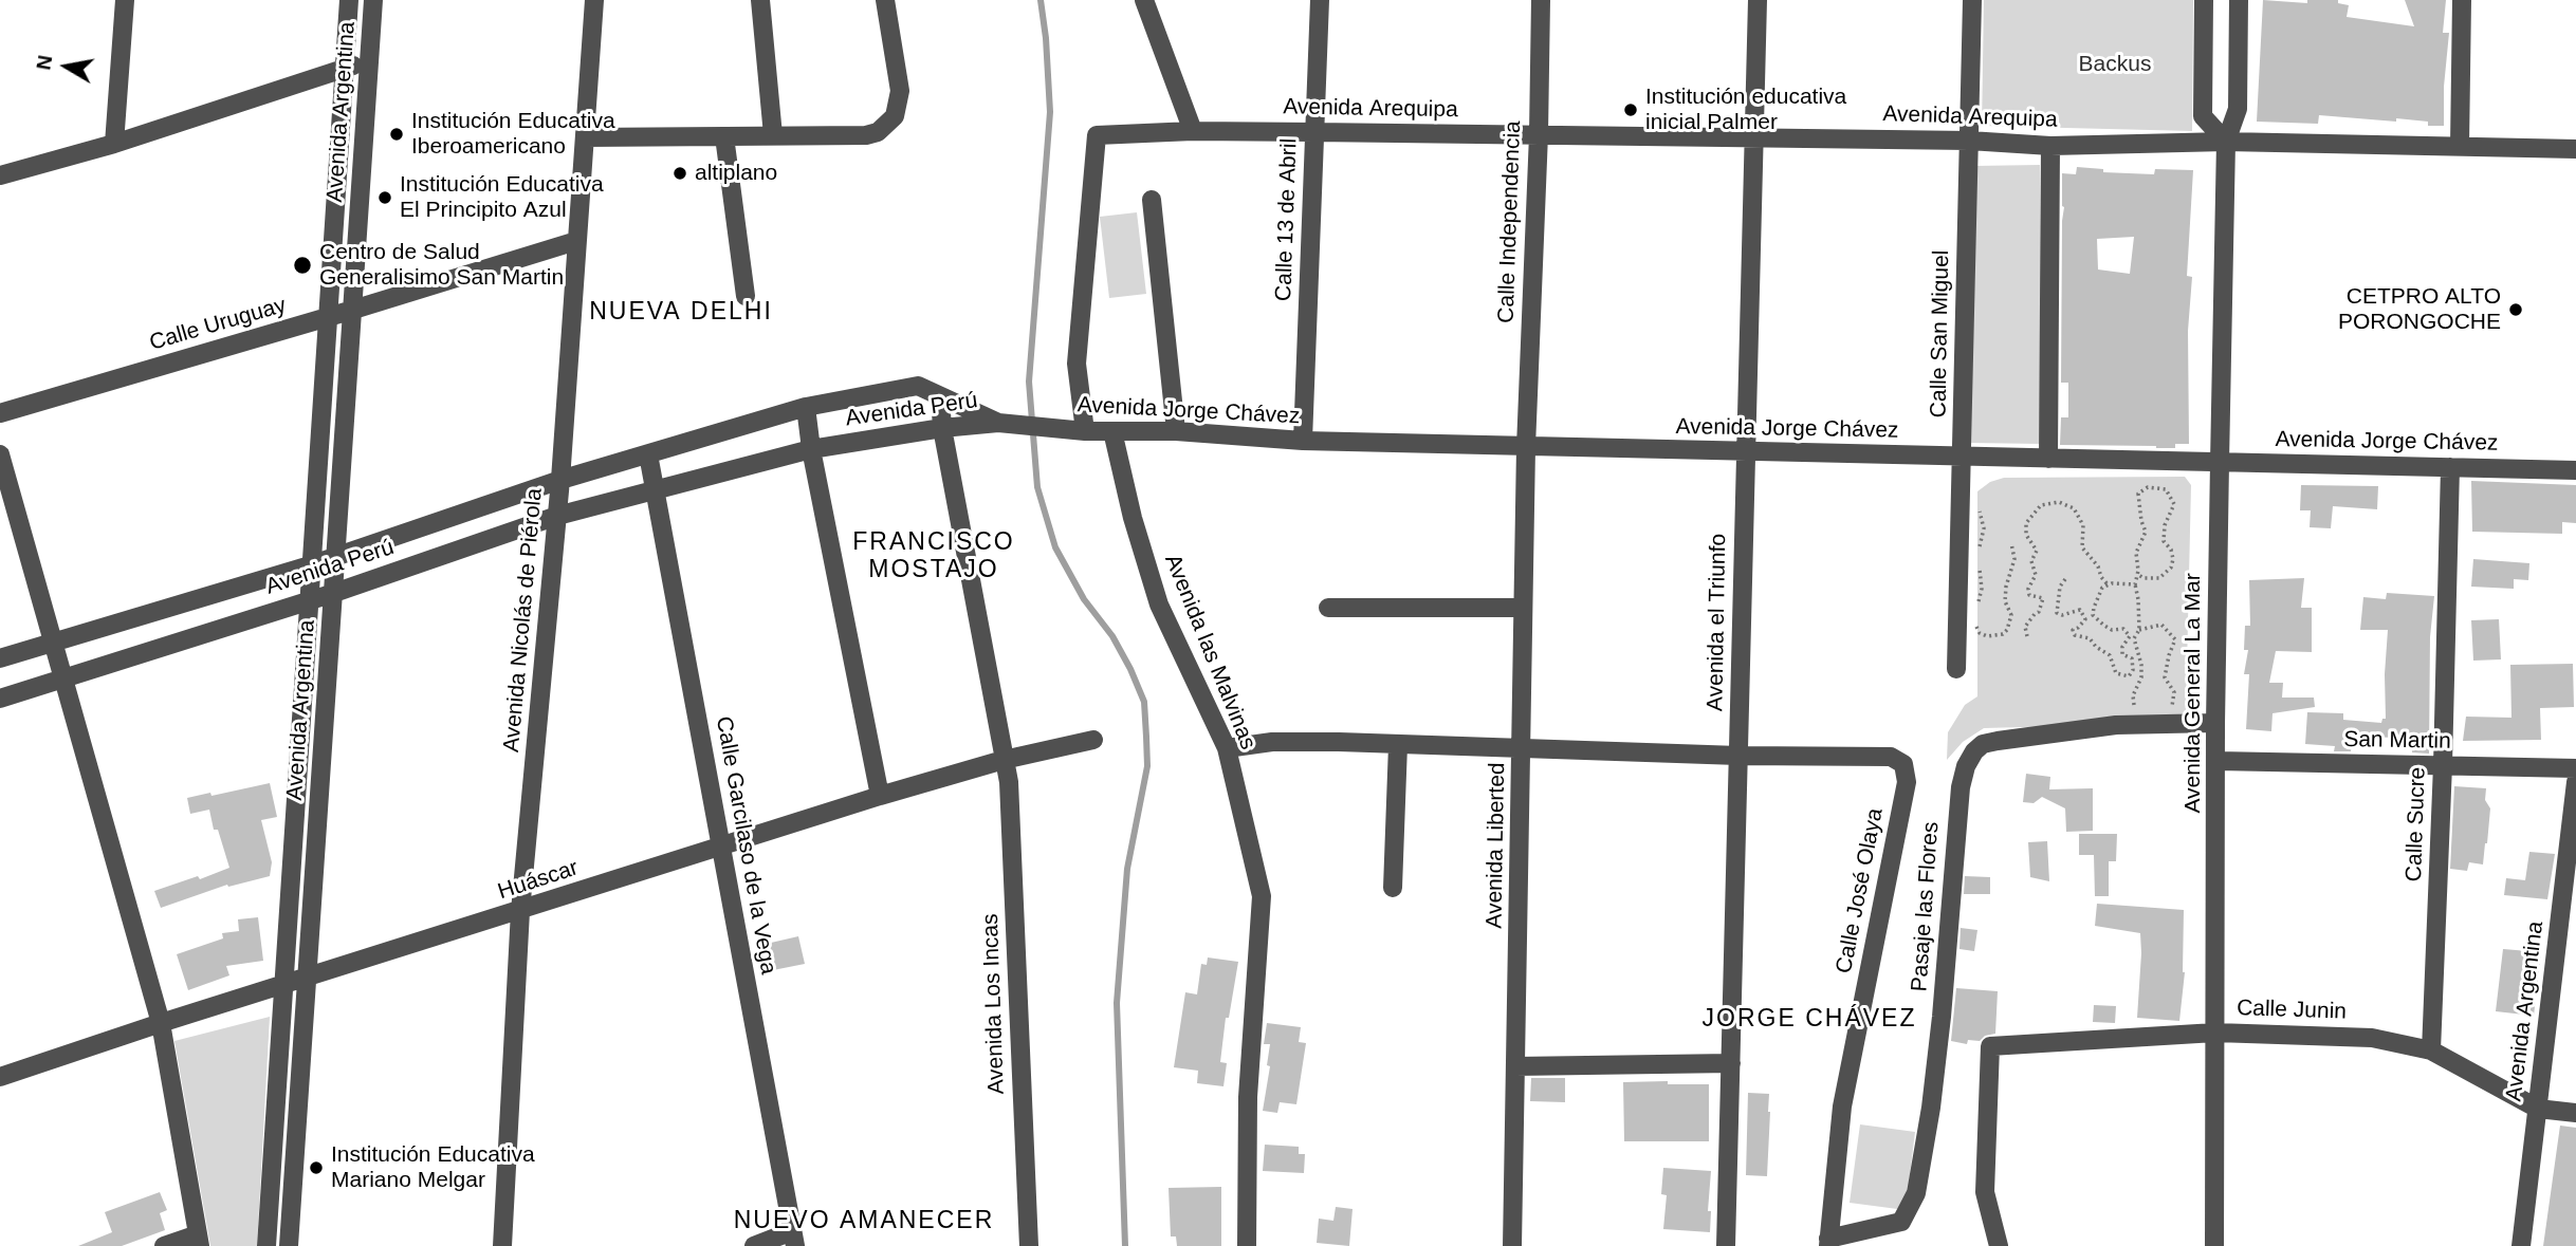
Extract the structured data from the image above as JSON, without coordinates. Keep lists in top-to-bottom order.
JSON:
{
  "streets": {
    "street": [
      "Avenida Arequipa",
      "Avenida Argentina",
      "Calle 13 de Abril",
      "Calle Independencia",
      "Calle Uruguay",
      "Calle San Miguel",
      "Avenida Perú",
      "Avenida Jorge Chávez",
      "Avenida Nicolás de Piérola",
      "Avenida el Triunfo",
      "Avenida las Malvinas",
      "Avenida General La Mar",
      "San Martin",
      "Calle Sucre",
      "Calle Garcilaso de la Vega",
      "Avenida Liberted",
      "Huáscar",
      "Calle José Olaya",
      "Pasaje las Flores",
      "Avenida Los Incas",
      "Calle Junin"
    ]
  },
  "crossings": [
    ["Avenida Arequipa", "Calle 13 de Abril"],
    ["Avenida Arequipa", "Calle Independencia"],
    ["Avenida Arequipa", "Calle San Miguel"],
    ["Avenida Arequipa", "Avenida Jorge Chávez"],
    ["Avenida Arequipa", "Avenida el Triunfo"],
    ["Avenida Arequipa", "Avenida General La Mar"],
    ["Avenida Argentina", "Calle Uruguay"],
    ["Avenida Argentina", "Avenida Perú"],
    ["Avenida Argentina", "Huáscar"],
    ["Avenida Argentina", "Calle Junin"],
    ["Calle 13 de Abril", "Avenida Jorge Chávez"],
    ["Calle Independencia", "Avenida Jorge Chávez"],
    ["Calle Independencia", "Avenida Liberted"],
    ["Calle Uruguay", "Avenida Nicolás de Piérola"],
    ["Calle San Miguel", "Avenida Jorge Chávez"],
    ["Avenida Perú", "Avenida Jorge Chávez"],
    ["Avenida Perú", "Avenida Nicolás de Piérola"],
    ["Avenida Perú", "Calle Garcilaso de la Vega"],
    ["Avenida Perú", "Avenida Los Incas"],
    ["Avenida Jorge Chávez", "Avenida el Triunfo"],
    ["Avenida Jorge Chávez", "Avenida las Malvinas"],
    ["Avenida Jorge Chávez", "Avenida General La Mar"],
    ["Avenida Jorge Chávez", "Calle Sucre"],
    ["Avenida Jorge Chávez", "Avenida Liberted"],
    ["Avenida Nicolás de Piérola", "Huáscar"],
    ["Avenida el Triunfo", "Calle José Olaya"],
    ["Avenida General La Mar", "San Martin"],
    ["Avenida General La Mar", "Pasaje las Flores"],
    ["Avenida General La Mar", "Calle Junin"],
    ["San Martin", "Calle Sucre"],
    ["Calle Sucre", "Calle Junin"],
    ["Calle Garcilaso de la Vega", "Huáscar"],
    ["Huáscar", "Avenida Los Incas"],
    ["Calle José Olaya", "Pasaje las Flores"]
  ],
  "districts": [
    "NUEVA DELHI",
    "FRANCISCO MOSTAJO",
    "JORGE CHÁVEZ",
    "NUEVO AMANECER"
  ],
  "parks": ["Backus"],
  "places": [
    "Institución educativa inicial Palmer",
    "Institución Educativa Iberoamericano",
    "altiplano",
    "Institución Educativa El Principito Azul",
    "Centro de Salud Generalisimo San Martin",
    "CETPRO ALTO PORONGOCHE",
    "Institución Educativa Mariano Melgar"
  ],
  "north": "left"
}
